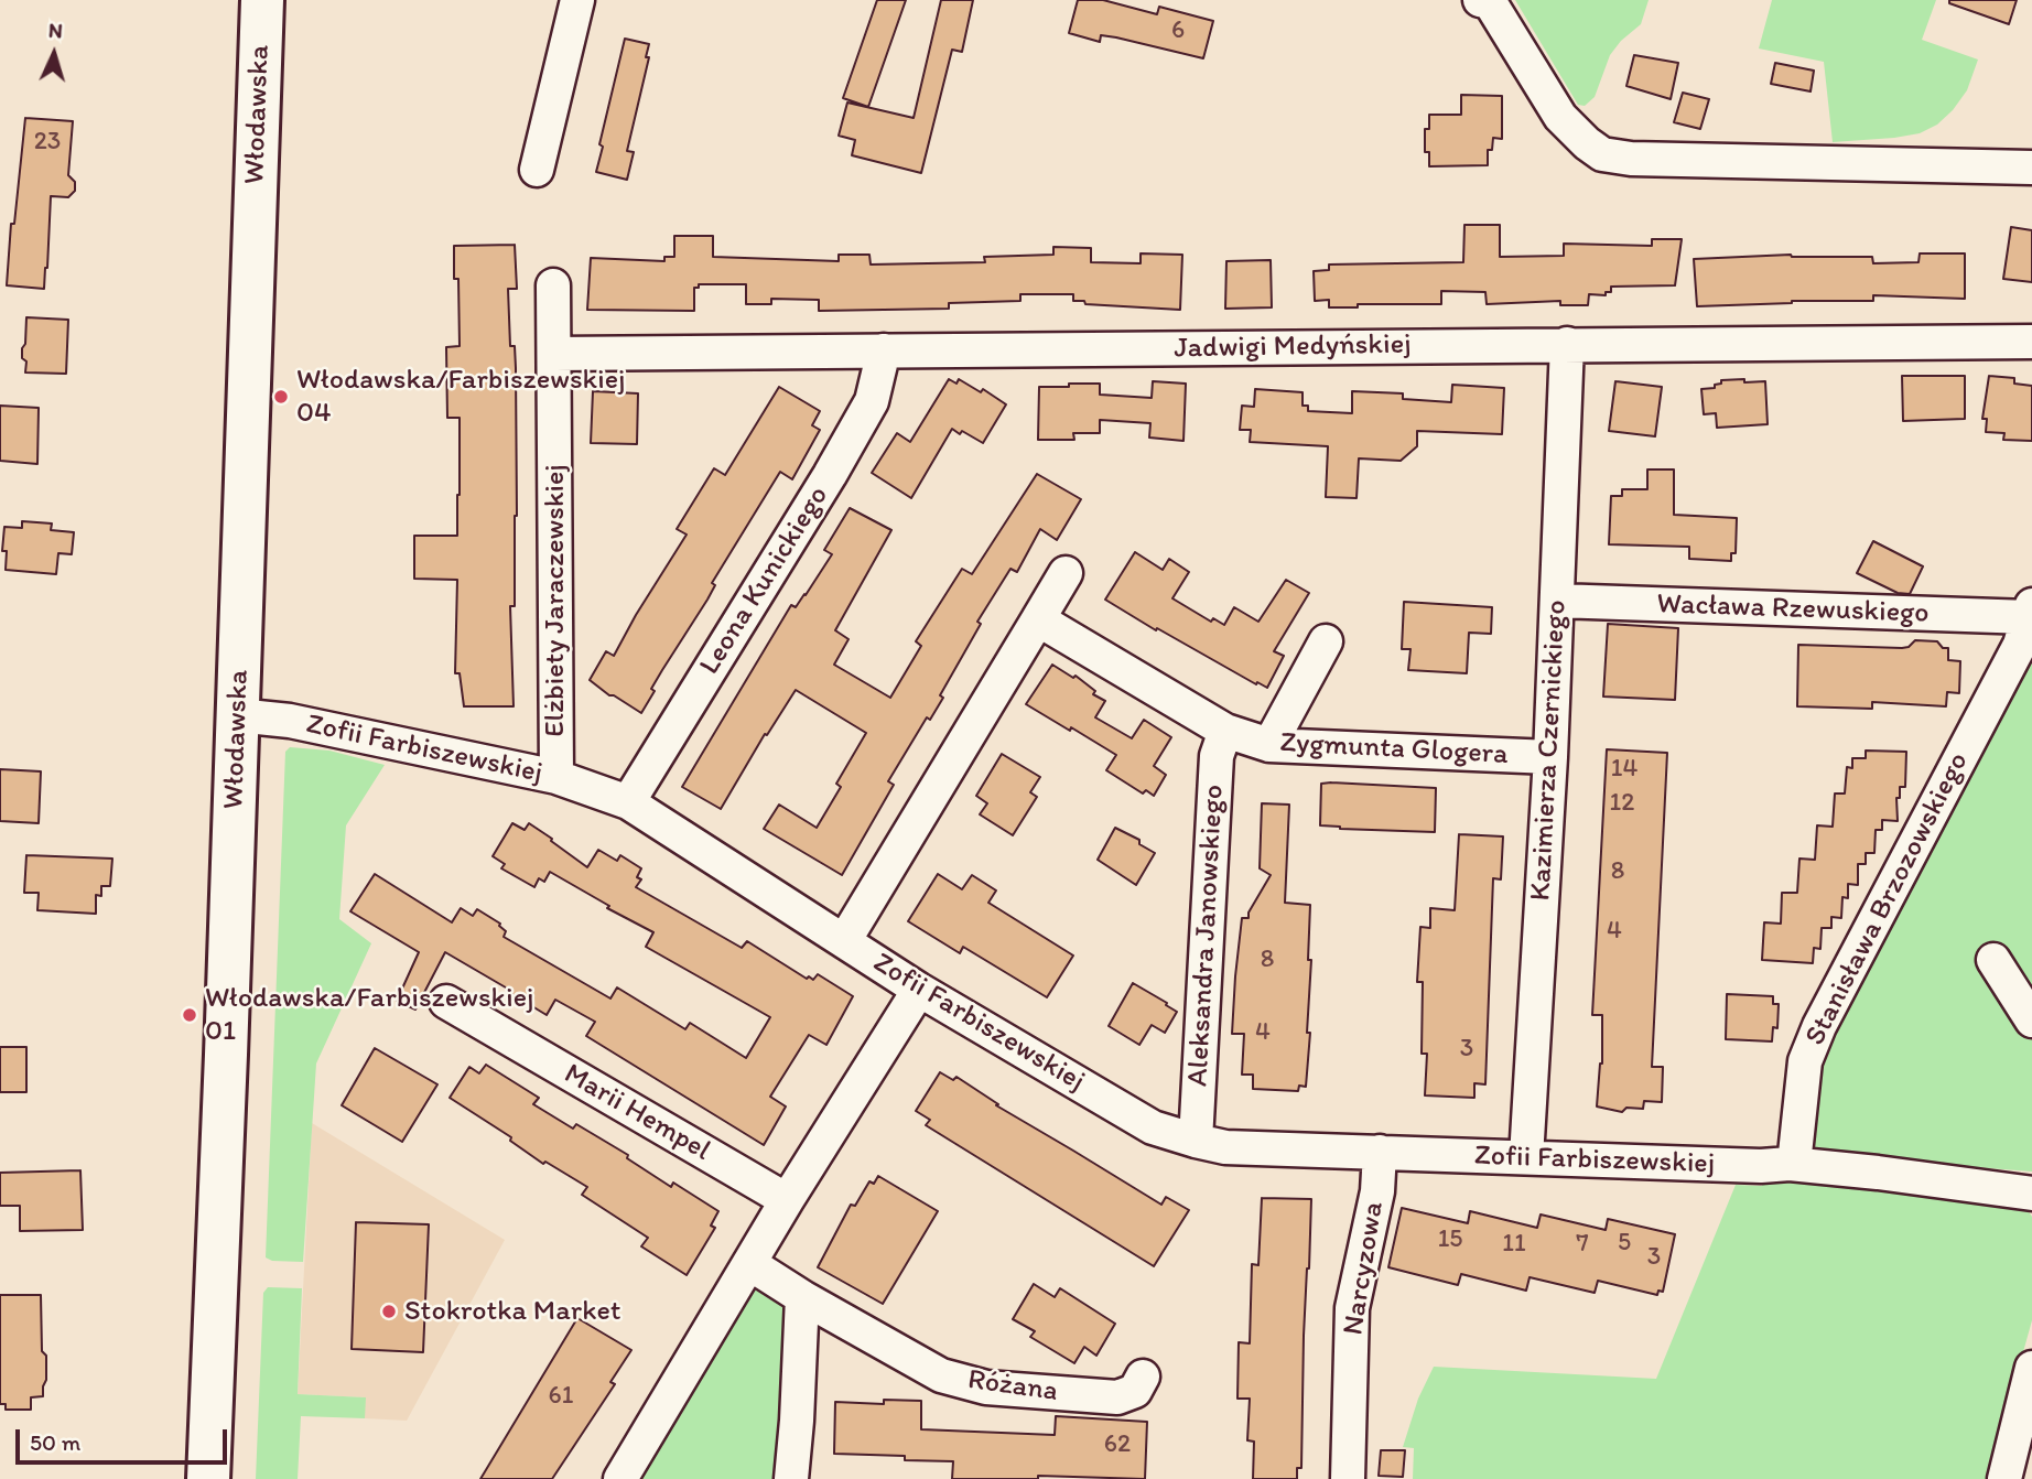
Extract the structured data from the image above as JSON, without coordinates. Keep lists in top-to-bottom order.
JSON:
{
  "streets": {
    "main road": ["Włodawska"],
    "street": [
      "Jadwigi Medyńskiej",
      "Leona Kunickiego",
      "Elżbiety Jaraczewskiej",
      "Wacława Rzewuskiego",
      "Zofii Farbiszewskiej",
      "Zygmunta Glogera",
      "Kazimierza Czernickiego",
      "Stanisława Brzozowskiego",
      "Aleksandra Janowskiego",
      "Marii Hempel",
      "Narcyzowa",
      "Różana"
    ]
  },
  "crossings": [
    ["Włodawska", "Zofii Farbiszewskiej"],
    ["Jadwigi Medyńskiej", "Leona Kunickiego"],
    ["Jadwigi Medyńskiej", "Elżbiety Jaraczewskiej"],
    ["Jadwigi Medyńskiej", "Kazimierza Czernickiego"],
    ["Leona Kunickiego", "Zofii Farbiszewskiej"],
    ["Elżbiety Jaraczewskiej", "Zofii Farbiszewskiej"],
    ["Wacława Rzewuskiego", "Kazimierza Czernickiego"],
    ["Wacława Rzewuskiego", "Stanisława Brzozowskiego"],
    ["Zofii Farbiszewskiej", "Kazimierza Czernickiego"],
    ["Zofii Farbiszewskiej", "Stanisława Brzozowskiego"],
    ["Zofii Farbiszewskiej", "Aleksandra Janowskiego"],
    ["Zofii Farbiszewskiej", "Narcyzowa"],
    ["Zygmunta Glogera", "Kazimierza Czernickiego"],
    ["Zygmunta Glogera", "Aleksandra Janowskiego"]
  ],
  "places": ["Włodawska/Farbiszewskiej 04", "Włodawska/Farbiszewskiej 01", "Stokrotka Market"],
  "house_numbers": [
    "6",
    "23",
    "14",
    "12",
    "8",
    "4",
    "8",
    "4",
    "3",
    "15",
    "5",
    "11",
    "7",
    "3",
    "61",
    "62"
  ],
  "scale_bar": "50 m",
  "north": "top"
}
